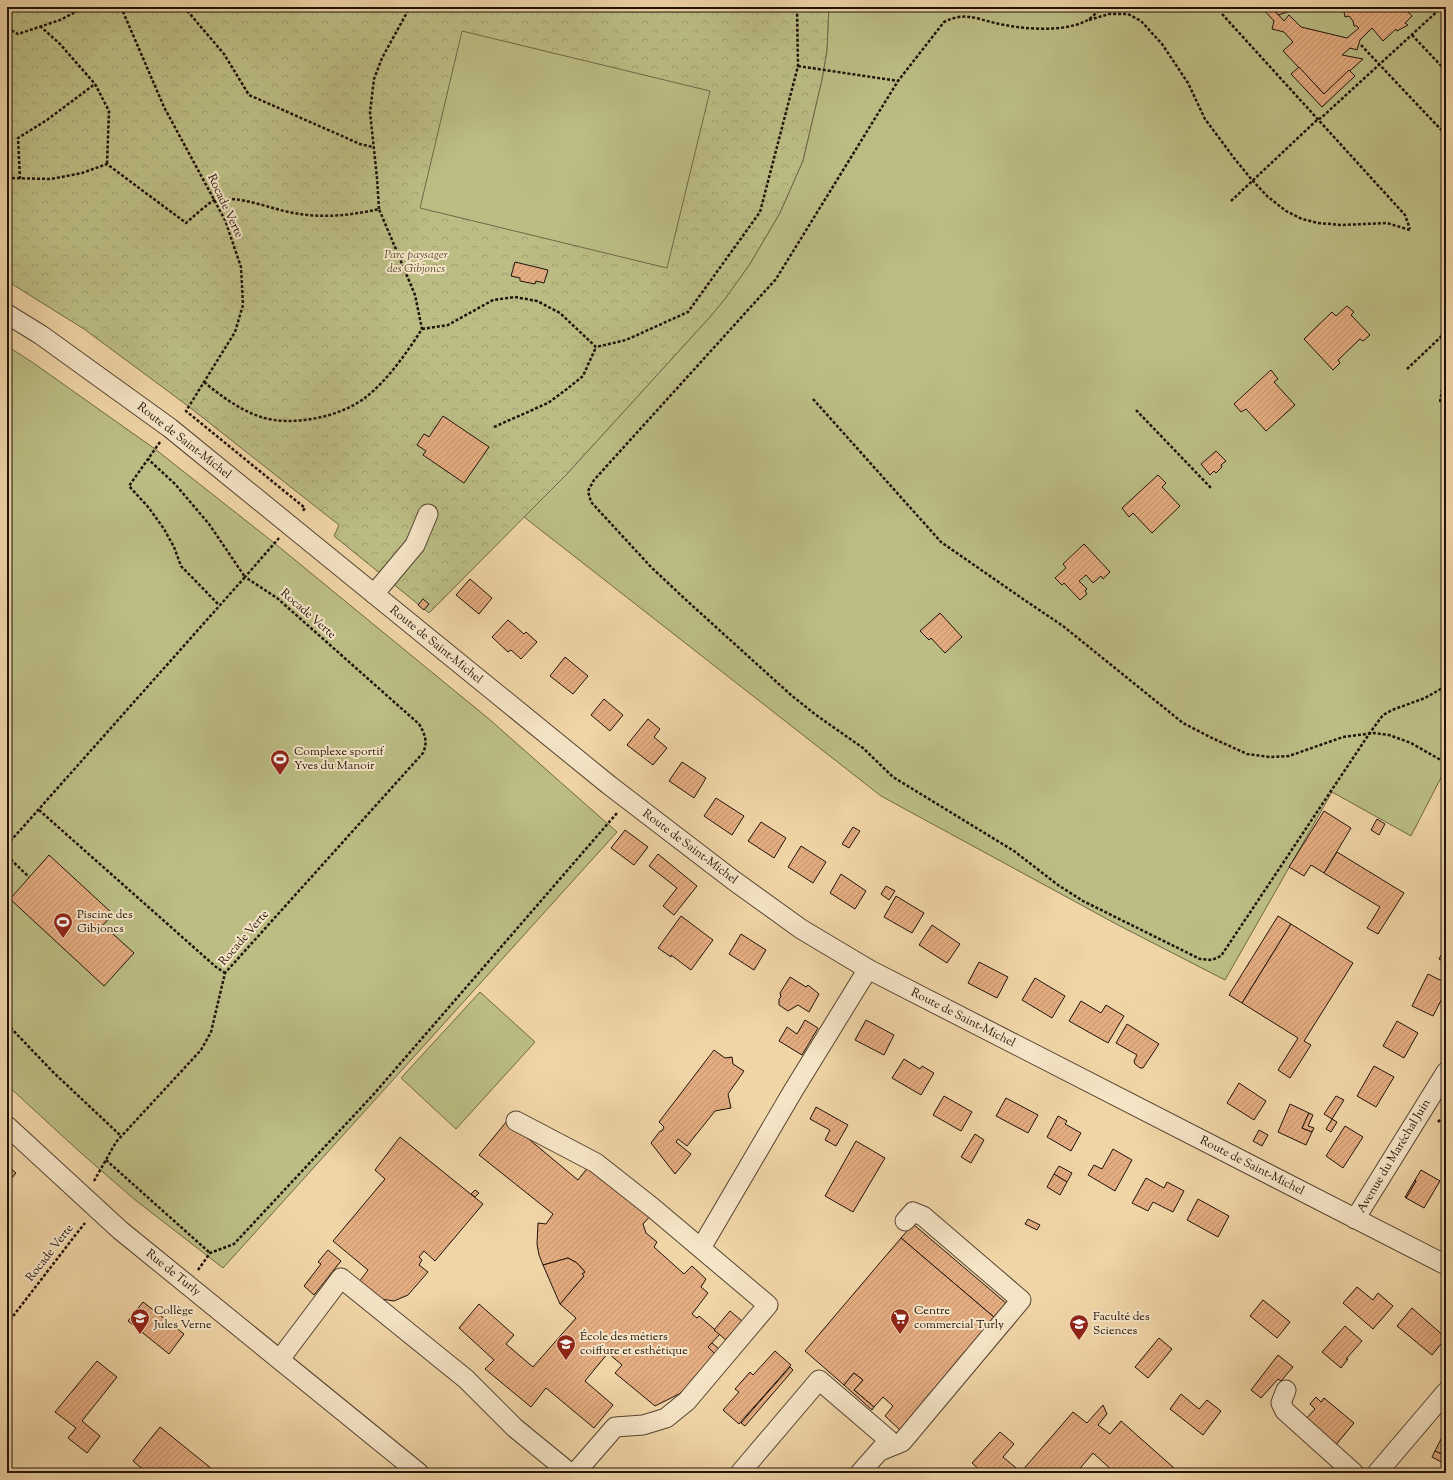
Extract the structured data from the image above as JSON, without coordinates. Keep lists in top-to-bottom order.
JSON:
{
  "streets": {
    "street": ["Route de Saint-Michel", "Avenue du Maréchal Juin", "Rue de Turly"],
    "path": ["Rocade Verte"]
  },
  "crossings": [
    ["Rocade Verte", "Route de Saint-Michel"],
    ["Route de Saint-Michel", "Avenue du Maréchal Juin"]
  ],
  "parks": ["Parc paysager des Gibjoncs"],
  "places": {
    "sports": ["Complexe sportif Yves du Manoir", "Piscine des Gibjoncs"],
    "school or university": ["Collège Jules Verne", "Faculté des Sciences", "École des métiers coiffure et esthétique"],
    "supermarket": ["Centre commercial Turly"]
  }
}
